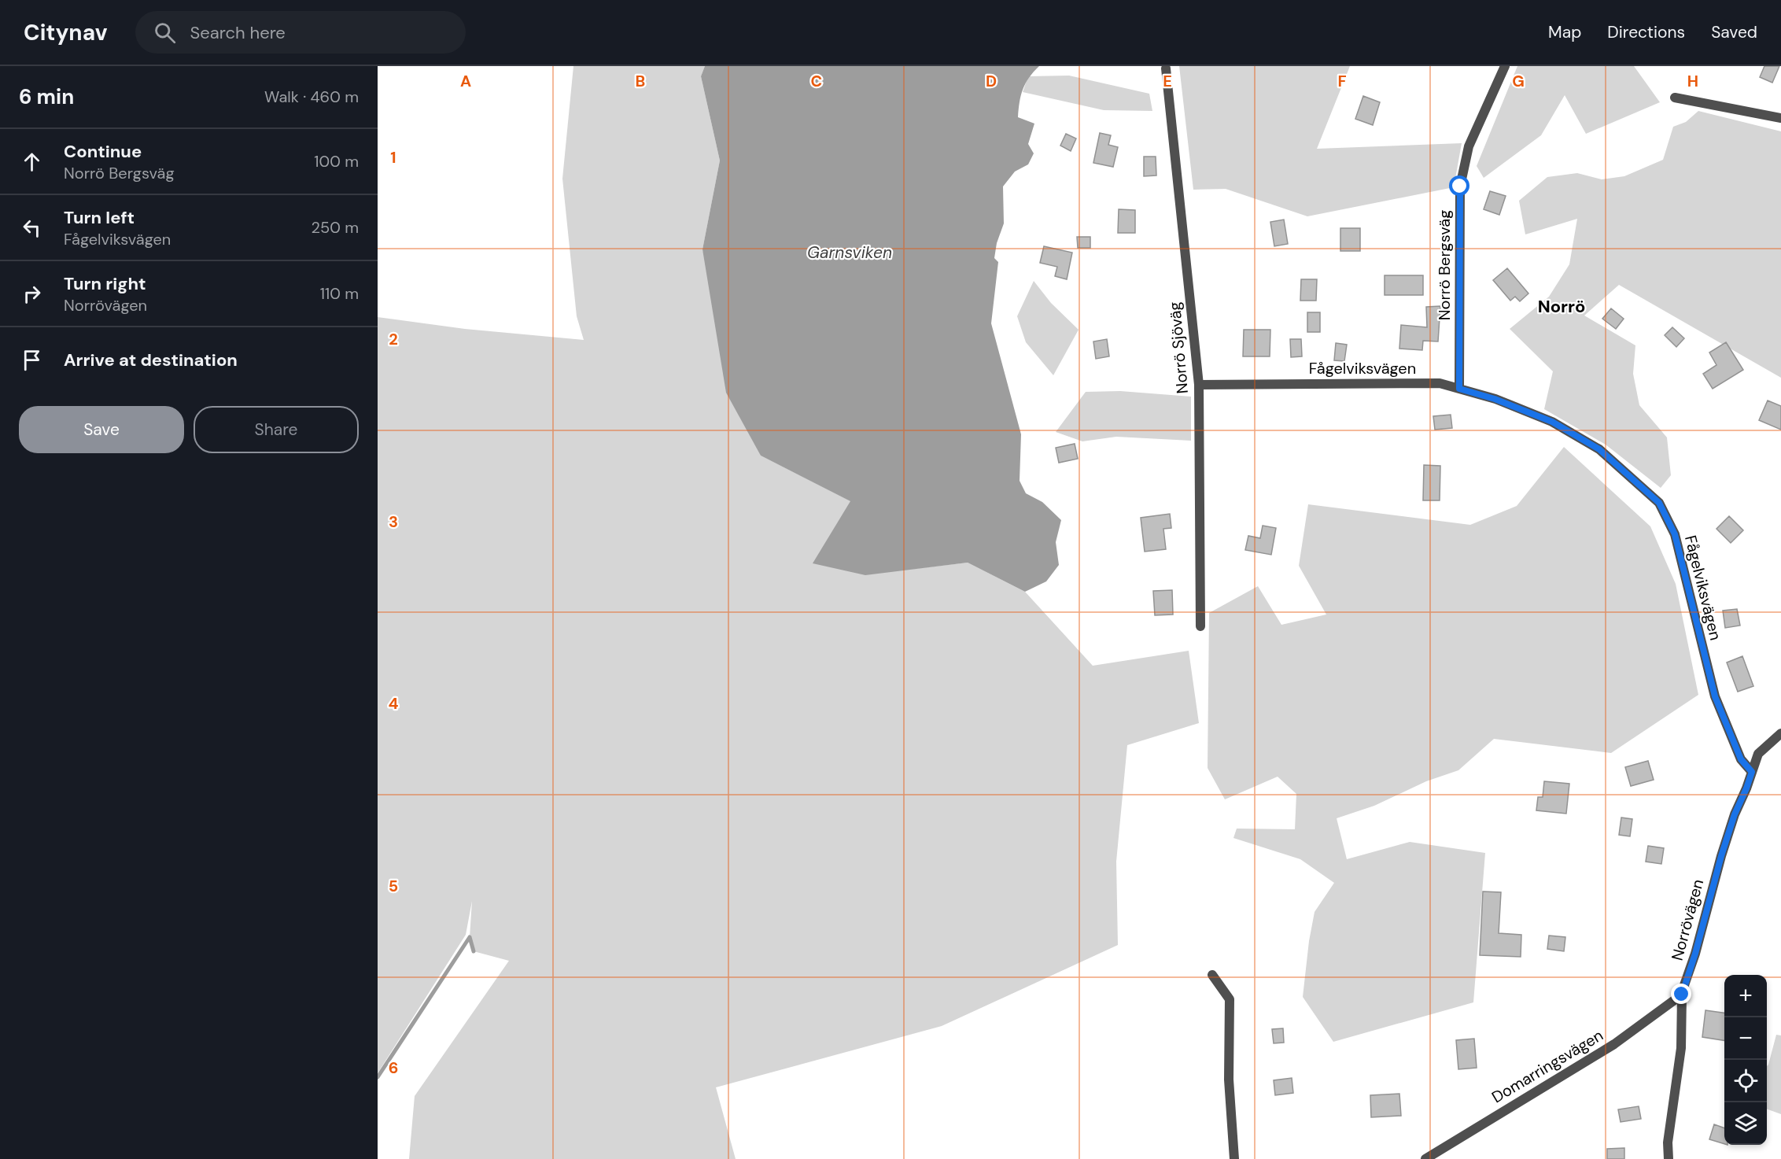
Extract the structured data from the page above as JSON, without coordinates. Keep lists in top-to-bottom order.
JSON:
{
  "streets": {
    "street": [
      "Norrö Bergsväg",
      "Norrö Sjöväg",
      "Fågelviksvägen",
      "Norrövägen",
      "Domarringsvägen"
    ]
  },
  "crossings": [
    ["Norrö Bergsväg", "Fågelviksvägen"],
    ["Norrö Sjöväg", "Fågelviksvägen"],
    ["Fågelviksvägen", "Norrövägen"],
    ["Norrövägen", "Domarringsvägen"]
  ],
  "districts": ["Norrö"],
  "water": ["Garnsviken"],
  "page": {
    "header": "Citynav",
    "search": "Search here",
    "nav": ["Map", "Directions", "Saved"],
    "heading": ["6 min", "Walk · 460 m"],
    "list": [
      ["Continue", "Norrö Bergsväg", "100 m"],
      ["Turn left", "Fågelviksvägen", "250 m"],
      ["Turn right", "Norrövägen", "110 m"],
      "Arrive at destination"
    ],
    "buttons": ["Save", "Share"],
    "map_buttons": ["+", "−"]
  },
  "grid": {
    "columns": [
      "A",
      "B",
      "C",
      "D",
      "E",
      "F",
      "G",
      "H"
    ],
    "rows": [
      "1",
      "2",
      "3",
      "4",
      "5",
      "6"
    ]
  }
}
